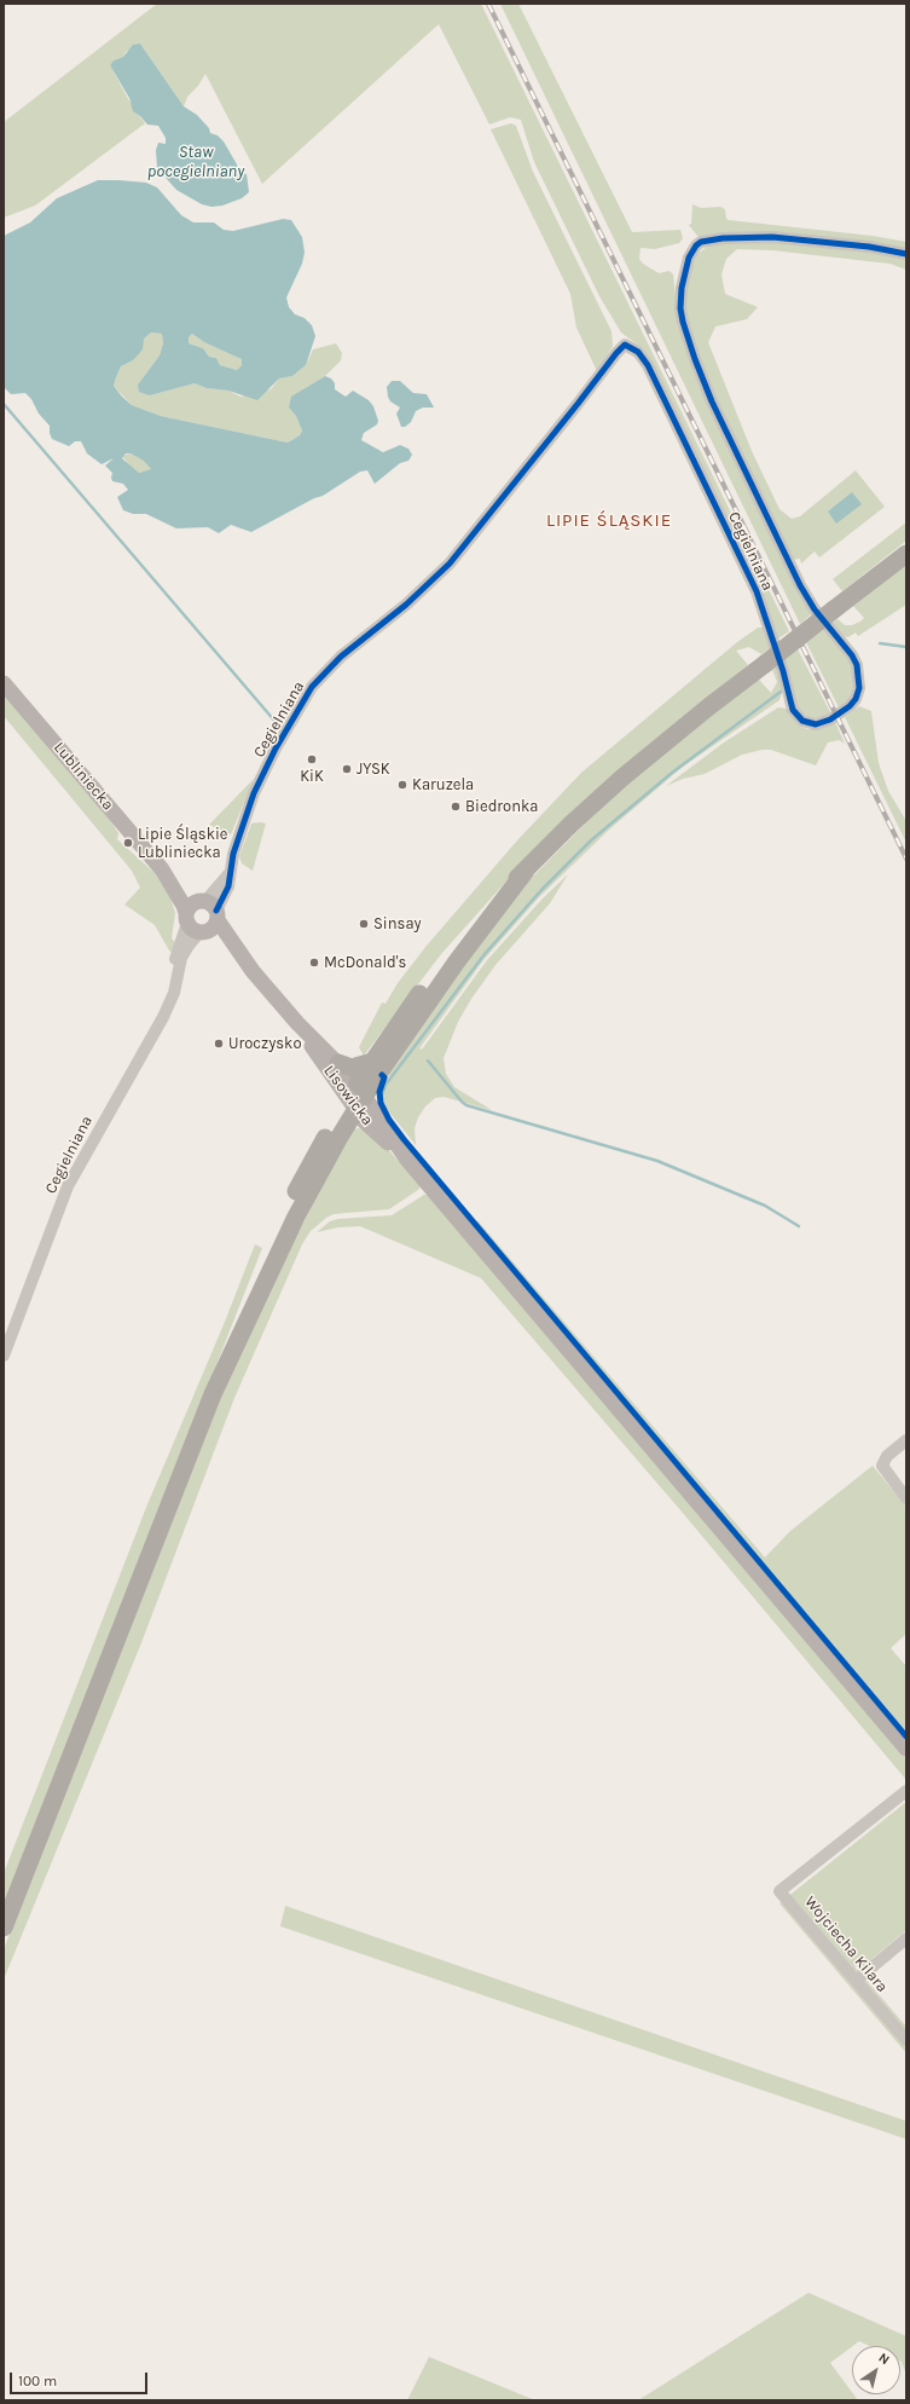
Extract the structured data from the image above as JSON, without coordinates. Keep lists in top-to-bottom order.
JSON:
{
  "streets": {
    "main road": ["Lubliniecka", "Lisowicka"],
    "street": ["Cegielniana", "Wojciecha Kilara"]
  },
  "crossings": [
    ["Cegielniana", "Lubliniecka"],
    ["Cegielniana", "Lisowicka"],
    ["Lubliniecka", "Lisowicka"]
  ],
  "districts": ["LIPIE ŚLĄSKIE"],
  "water": ["Staw pocegielniany"],
  "places": [
    "KiK",
    "JYSK",
    "Karuzela",
    "Biedronka",
    "Lipie Śląskie Lubliniecka",
    "Sinsay",
    "McDonald's",
    "Uroczysko"
  ],
  "scale_bar": "100 m",
  "north": "top right"
}
